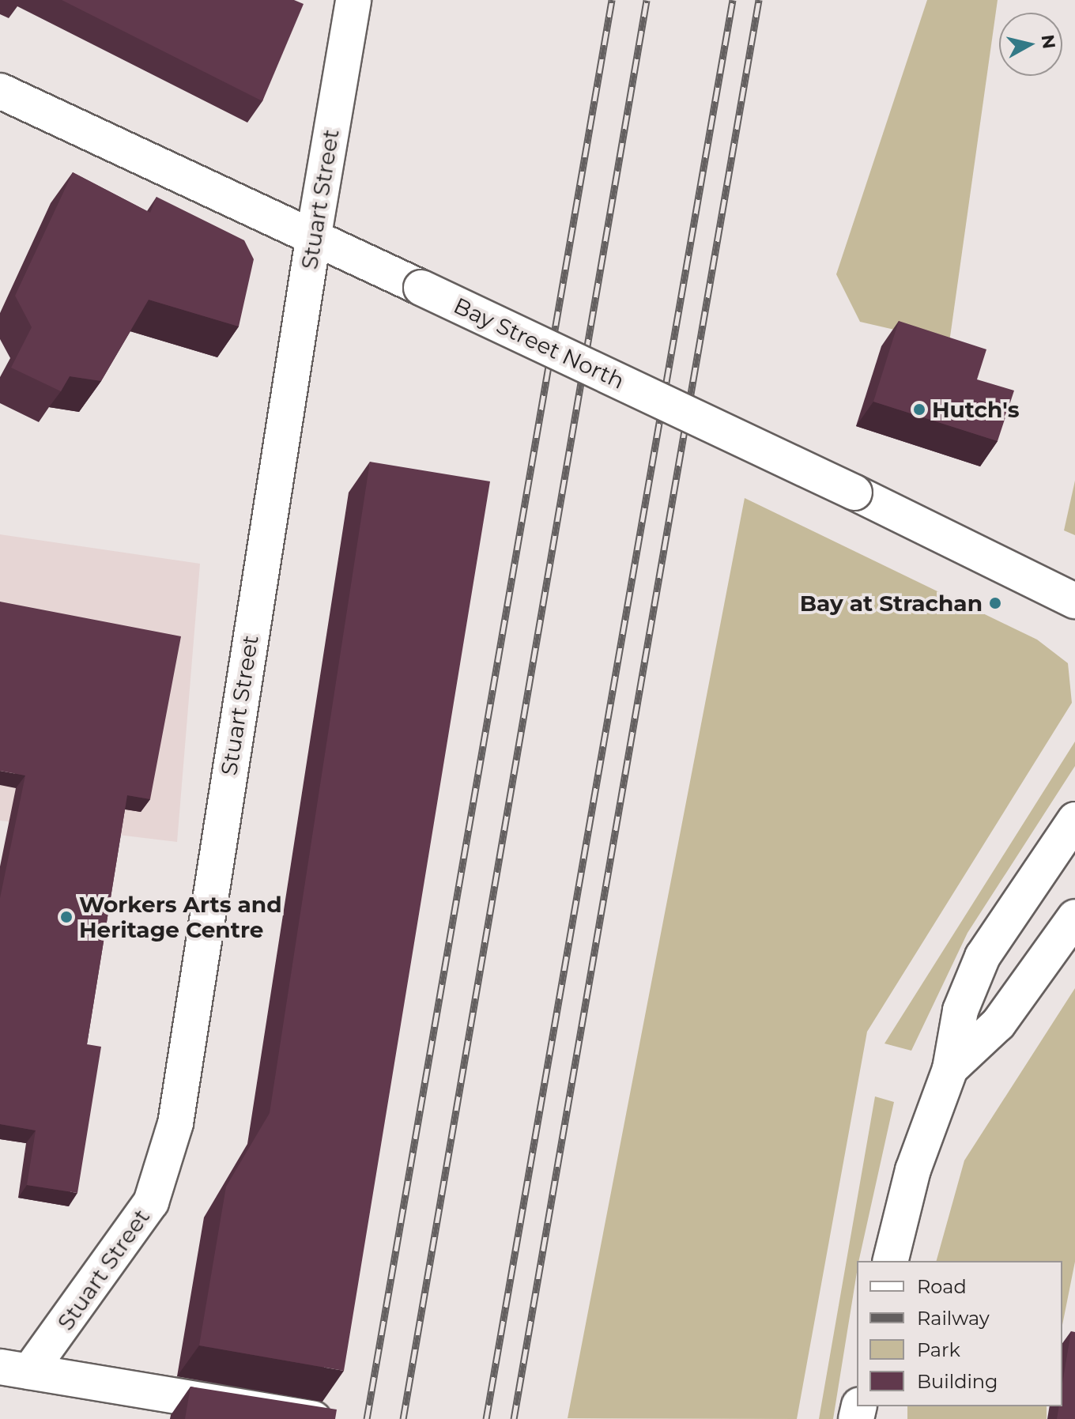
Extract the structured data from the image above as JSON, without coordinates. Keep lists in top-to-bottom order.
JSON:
{
  "streets": {
    "street": ["Stuart Street", "Bay Street North"]
  },
  "crossings": [
    ["Stuart Street", "Bay Street North"]
  ],
  "places": ["Hutch's", "Bay at Strachan", "Workers Arts and Heritage Centre"],
  "legend": [
    "Road",
    "Railway",
    "Park",
    "Building"
  ],
  "north": "right"
}
